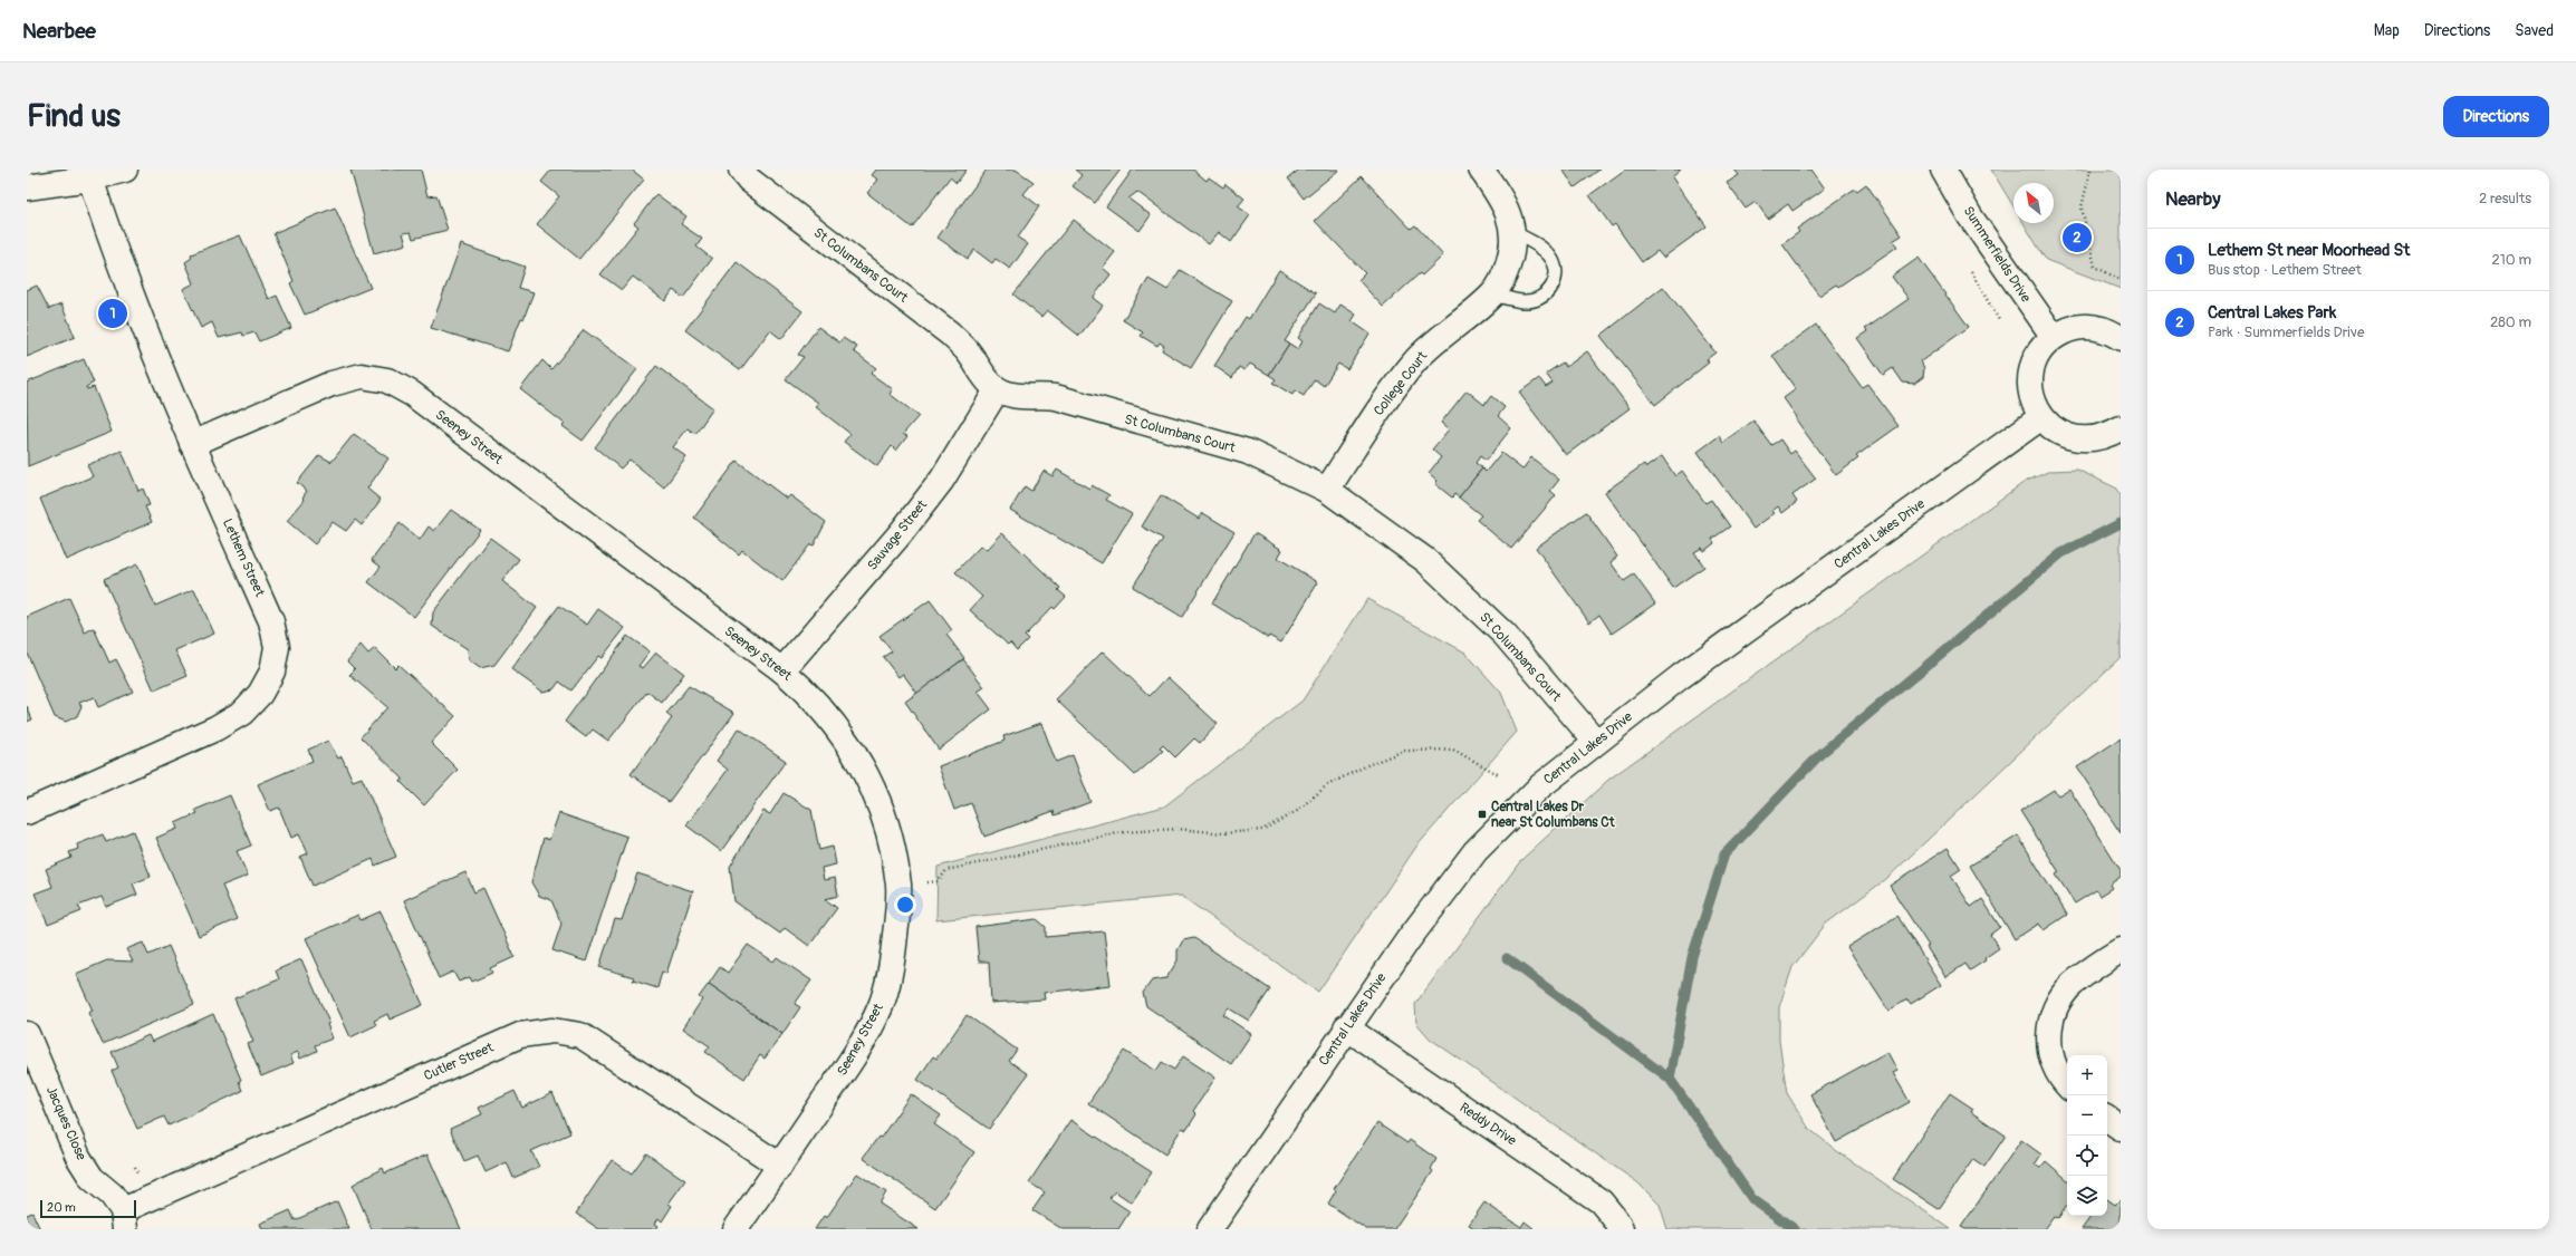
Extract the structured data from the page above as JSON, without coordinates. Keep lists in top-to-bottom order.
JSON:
{
  "streets": {
    "street": [
      "Summerfields Drive",
      "St Columbans Court",
      "College Court",
      "Seeney Street",
      "Central Lakes Drive",
      "Sauvage Street",
      "Lethem Street",
      "Cutler Street",
      "Jacques Close",
      "Reddy Drive"
    ]
  },
  "crossings": [
    ["St Columbans Court", "College Court"],
    ["St Columbans Court", "Central Lakes Drive"],
    ["St Columbans Court", "Sauvage Street"],
    ["Seeney Street", "Sauvage Street"],
    ["Seeney Street", "Lethem Street"],
    ["Seeney Street", "Cutler Street"],
    ["Central Lakes Drive", "Reddy Drive"],
    ["Cutler Street", "Jacques Close"]
  ],
  "places": {
    "transit": ["Central Lakes Dr near St Columbans Ct"]
  },
  "scale_bar": "20 m",
  "north": "top left",
  "page": {
    "header": "Nearbee",
    "nav": ["Map", "Directions", "Saved"],
    "buttons": "Directions",
    "title": "Find us",
    "heading": ["Nearby", "2 results"],
    "pins": ["2", "1"],
    "list": [
      {
        "mark": "1",
        "name": "Lethem St near Moorhead St",
        "note": "Bus stop · Lethem Street",
        "value": "210 m"
      },
      {
        "mark": "2",
        "name": "Central Lakes Park",
        "note": "Park · Summerfields Drive",
        "value": "280 m"
      }
    ],
    "map_buttons": ["+", "−"],
    "scale": "20 m"
  }
}
